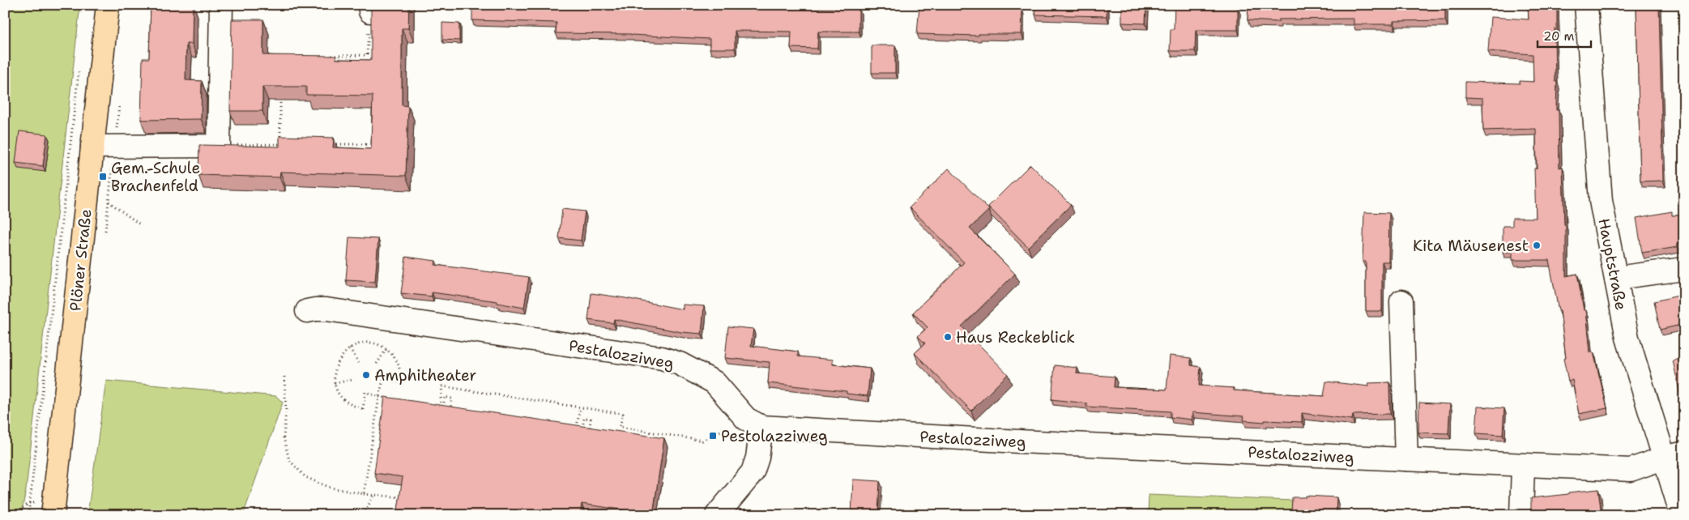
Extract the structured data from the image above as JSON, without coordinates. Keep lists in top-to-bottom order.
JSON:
{
  "streets": {
    "main road": ["Plöner Straße"],
    "street": ["Hauptstraße", "Pestalozziweg"]
  },
  "crossings": [
    ["Hauptstraße", "Pestalozziweg"]
  ],
  "places": {
    "transit": ["Gem.-Schule Brachenfeld", "Pestolazziweg"],
    "other": ["Kita Mäusenest", "Haus Reckeblick", "Amphitheater"]
  },
  "scale_bar": "20 m"
}
